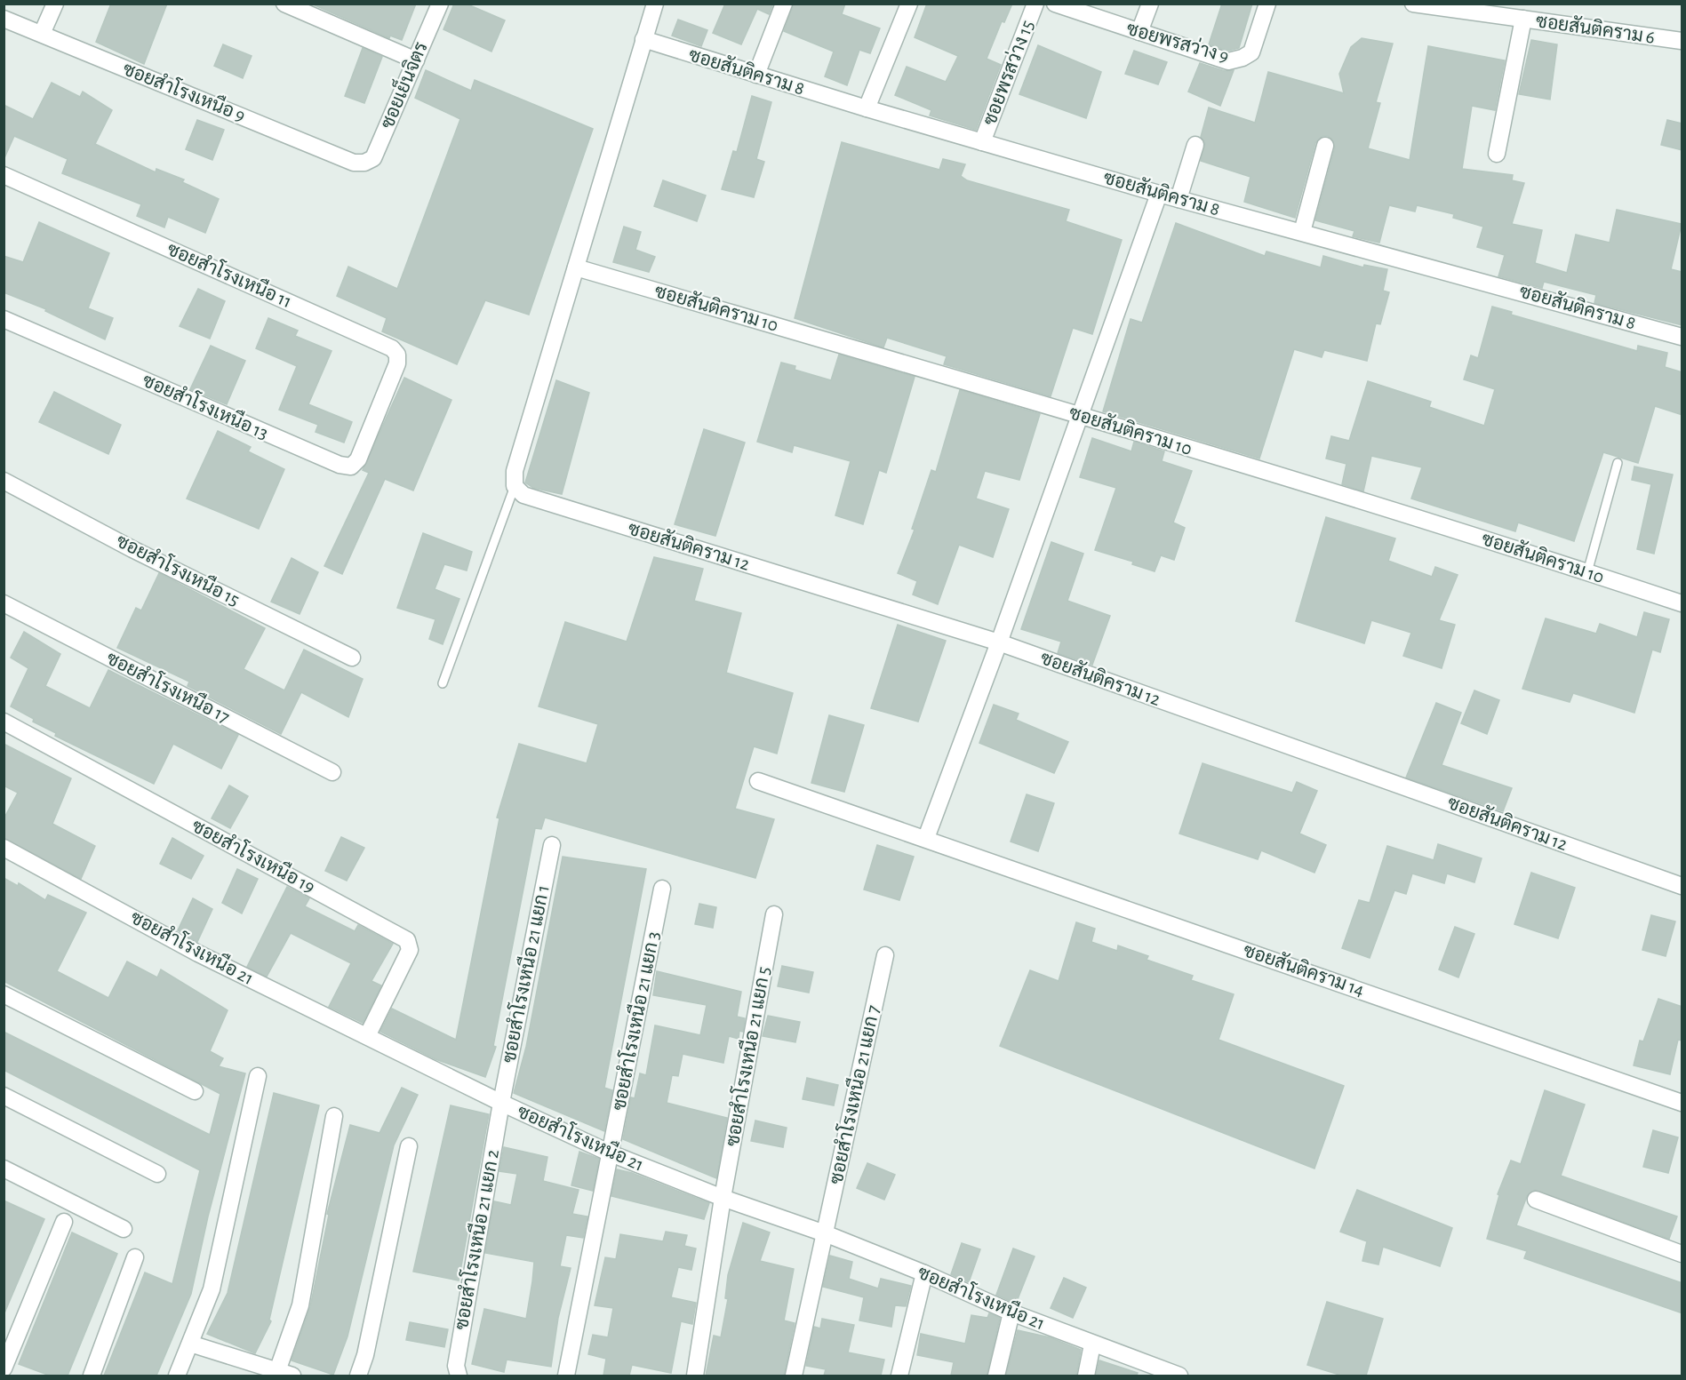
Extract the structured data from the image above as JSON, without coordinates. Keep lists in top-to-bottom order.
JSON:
{
  "streets": {
    "street": [
      "ซอยสันติคราม 6",
      "ซอยพรสว่าง 9",
      "ซอยสันติคราม 8",
      "ซอยพรสว่าง 15",
      "ซอยเย็นจิตร",
      "ซอยสำโรงเหนือ 9",
      "ซอยสำโรงเหนือ 11",
      "ซอยสันติคราม 10",
      "ซอยสำโรงเหนือ 13",
      "ซอยสันติคราม 12",
      "ซอยสำโรงเหนือ 15",
      "ซอยสำโรงเหนือ 17",
      "ซอยสำโรงเหนือ 19",
      "ซอยสำโรงเหนือ 21",
      "ซอยสันติคราม 14",
      "ซอยสำโรงเหนือ 21 แยก 1",
      "ซอยสำโรงเหนือ 21 แยก 3",
      "ซอยสำโรงเหนือ 21 แยก 5",
      "ซอยสำโรงเหนือ 21 แยก 7",
      "ซอยสำโรงเหนือ 21 แยก 2"
    ]
  },
  "crossings": [
    ["ซอยสันติคราม 8", "ซอยพรสว่าง 15"],
    ["ซอยเย็นจิตร", "ซอยสำโรงเหนือ 9"],
    ["ซอยสำโรงเหนือ 11", "ซอยสำโรงเหนือ 13"],
    ["ซอยสำโรงเหนือ 19", "ซอยสำโรงเหนือ 21"],
    ["ซอยสำโรงเหนือ 21", "ซอยสำโรงเหนือ 21 แยก 1"],
    ["ซอยสำโรงเหนือ 21", "ซอยสำโรงเหนือ 21 แยก 3"],
    ["ซอยสำโรงเหนือ 21", "ซอยสำโรงเหนือ 21 แยก 5"],
    ["ซอยสำโรงเหนือ 21", "ซอยสำโรงเหนือ 21 แยก 7"],
    ["ซอยสำโรงเหนือ 21", "ซอยสำโรงเหนือ 21 แยก 2"],
    ["ซอยสำโรงเหนือ 21 แยก 1", "ซอยสำโรงเหนือ 21 แยก 2"]
  ]
}
